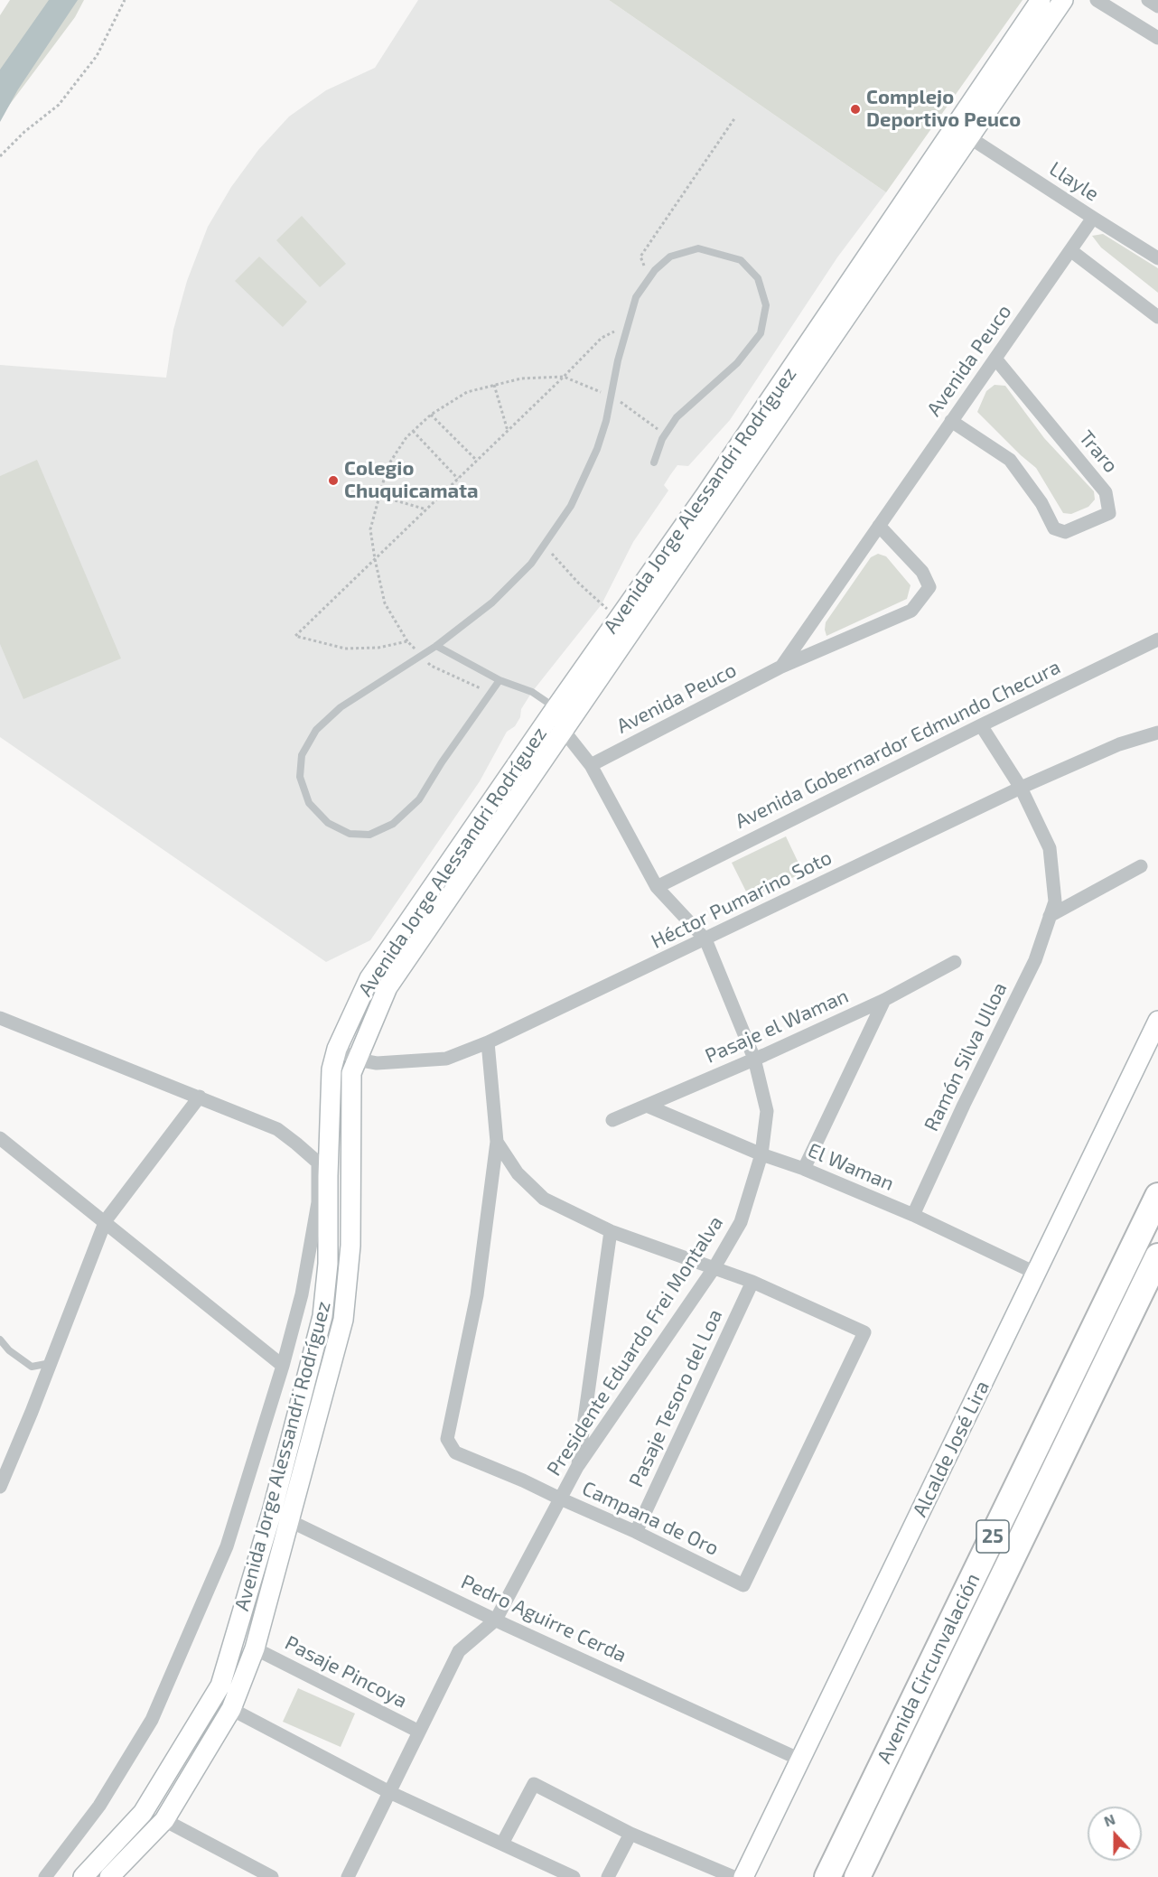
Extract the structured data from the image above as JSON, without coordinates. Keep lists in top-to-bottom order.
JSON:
{
  "streets": {
    "highway": ["25", "Avenida Circunvalación"],
    "street": [
      "Llayle",
      "Avenida Peuco",
      "Traro",
      "Avenida Jorge Alessandri Rodríguez",
      "Avenida Gobernardor Edmundo Checura",
      "Héctor Pumarino Soto",
      "Pasaje el Waman",
      "Ramón Silva Ulloa",
      "El Waman",
      "Presidente Eduardo Frei Montalva",
      "Pasaje Tesoro del Loa",
      "Alcalde José Lira",
      "Campana de Oro",
      "Pedro Aguirre Cerda",
      "Pasaje Pincoya"
    ]
  },
  "crossings": [
    ["Llayle", "Avenida Peuco"],
    ["Llayle", "Avenida Jorge Alessandri Rodríguez"],
    ["Avenida Peuco", "Traro"],
    ["Avenida Peuco", "Presidente Eduardo Frei Montalva"],
    ["Avenida Jorge Alessandri Rodríguez", "Héctor Pumarino Soto"],
    ["Avenida Jorge Alessandri Rodríguez", "Presidente Eduardo Frei Montalva"],
    ["Avenida Jorge Alessandri Rodríguez", "Pedro Aguirre Cerda"],
    ["Avenida Jorge Alessandri Rodríguez", "Pasaje Pincoya"],
    ["Avenida Gobernardor Edmundo Checura", "Ramón Silva Ulloa"],
    ["Avenida Gobernardor Edmundo Checura", "Presidente Eduardo Frei Montalva"],
    ["Héctor Pumarino Soto", "Ramón Silva Ulloa"],
    ["Héctor Pumarino Soto", "Presidente Eduardo Frei Montalva"],
    ["Héctor Pumarino Soto", "Campana de Oro"],
    ["Pasaje el Waman", "El Waman"],
    ["Pasaje el Waman", "Presidente Eduardo Frei Montalva"],
    ["Ramón Silva Ulloa", "El Waman"],
    ["El Waman", "Presidente Eduardo Frei Montalva"],
    ["El Waman", "Alcalde José Lira"],
    ["Presidente Eduardo Frei Montalva", "Campana de Oro"],
    ["Presidente Eduardo Frei Montalva", "Pedro Aguirre Cerda"],
    ["Presidente Eduardo Frei Montalva", "Pasaje Pincoya"],
    ["Pasaje Tesoro del Loa", "Campana de Oro"],
    ["Alcalde José Lira", "Pedro Aguirre Cerda"]
  ],
  "places": ["Complejo Deportivo Peuco", "Colegio Chuquicamata"],
  "north": "top"
}
